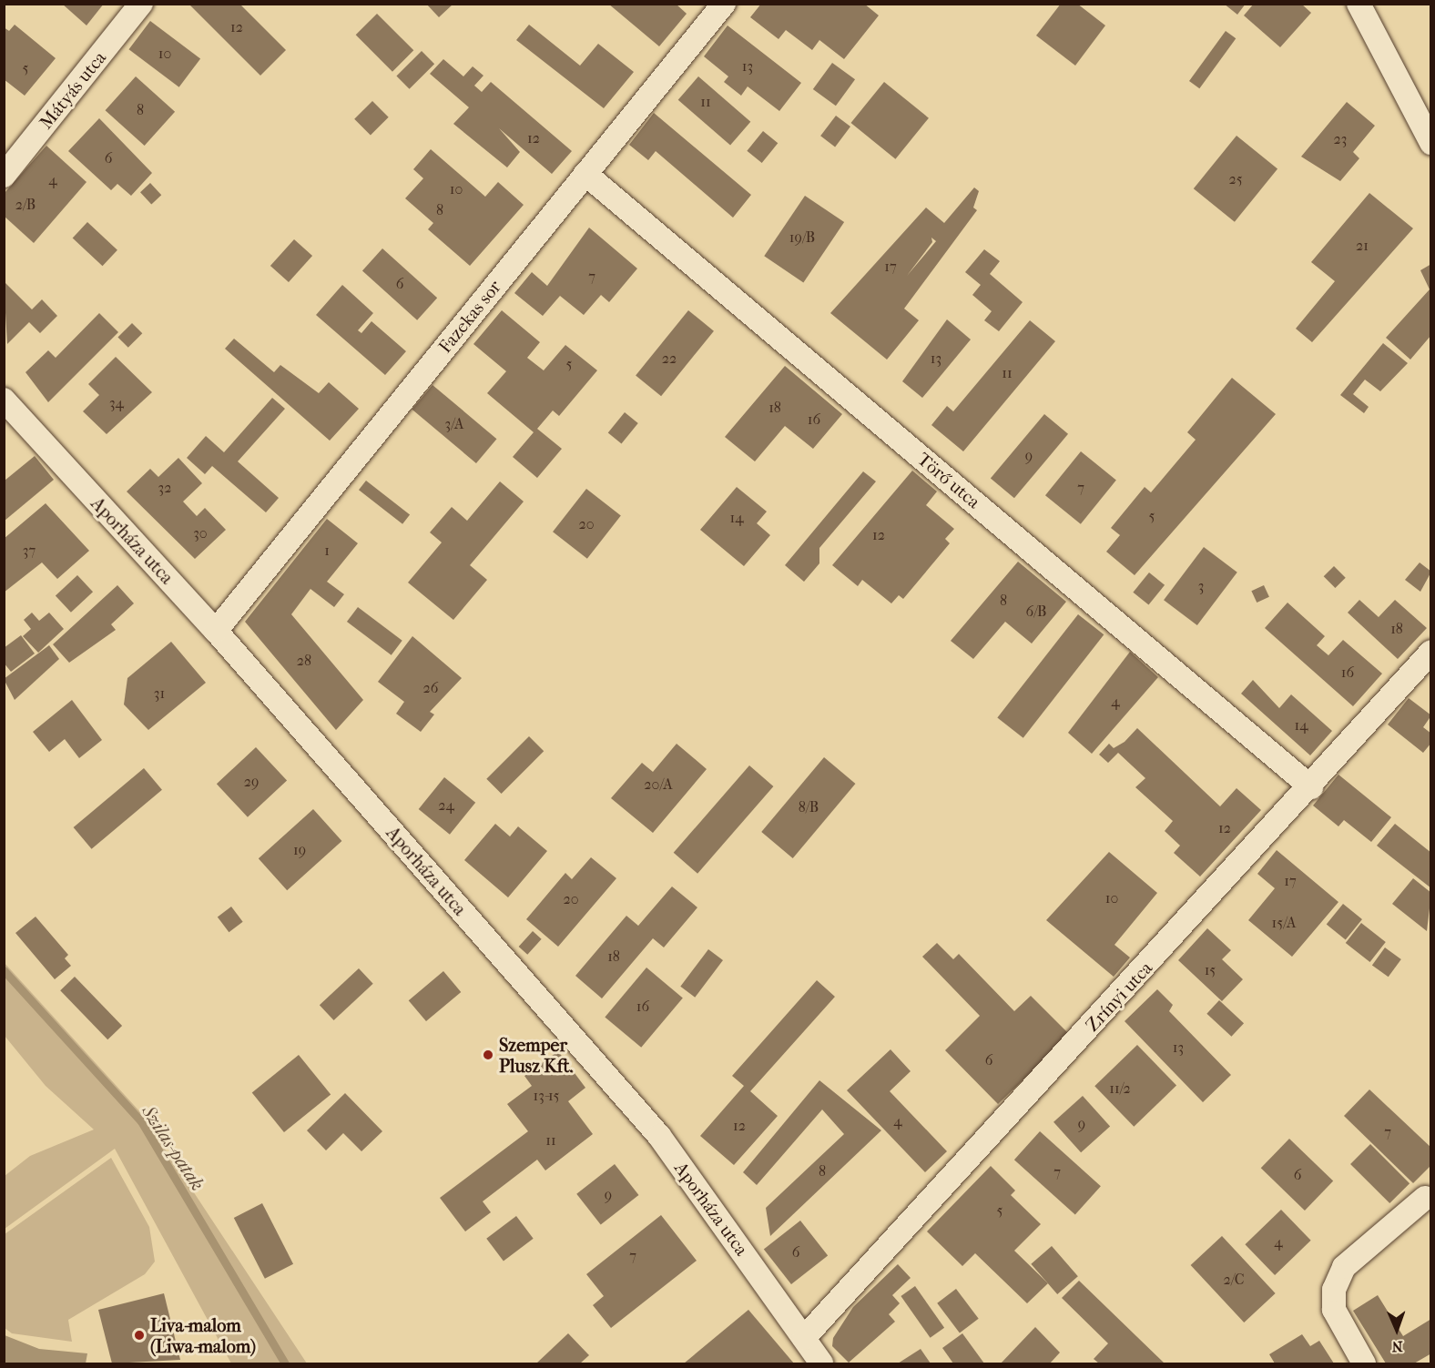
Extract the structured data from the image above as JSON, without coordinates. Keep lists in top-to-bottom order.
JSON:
{
  "streets": {
    "street": [
      "Mátyás utca",
      "Fazekas sor",
      "Törő utca",
      "Aporháza utca",
      "Zrínyi utca"
    ]
  },
  "crossings": [
    ["Fazekas sor", "Törő utca"],
    ["Fazekas sor", "Aporháza utca"],
    ["Törő utca", "Zrínyi utca"],
    ["Aporháza utca", "Zrínyi utca"]
  ],
  "water": ["Szilas-patak"],
  "places": ["Szemper Plusz Kft.", "Liva-malom (Liwa-malom)"],
  "house_numbers": [
    "12",
    "10",
    "13",
    "5",
    "11",
    "8",
    "12",
    "23",
    "6",
    "25",
    "4",
    "10",
    "2/B",
    "8",
    "19/B",
    "21",
    "17",
    "7",
    "6",
    "22",
    "13",
    "5",
    "11",
    "34",
    "18",
    "16",
    "3/A",
    "9",
    "32",
    "7",
    "5",
    "14",
    "20",
    "30",
    "12",
    "37",
    "1",
    "3",
    "8",
    "6/B",
    "18",
    "28",
    "16",
    "26",
    "31",
    "4",
    "14",
    "29",
    "20/A",
    "24",
    "8/B",
    "12",
    "19",
    "17",
    "10",
    "20",
    "15/A",
    "18",
    "15",
    "16",
    "13",
    "6",
    "11/2",
    "13-15",
    "4",
    "9",
    "12",
    "7",
    "11",
    "8",
    "7",
    "6",
    "9",
    "5",
    "4",
    "6",
    "7",
    "2/C"
  ],
  "north": "bottom"
}
